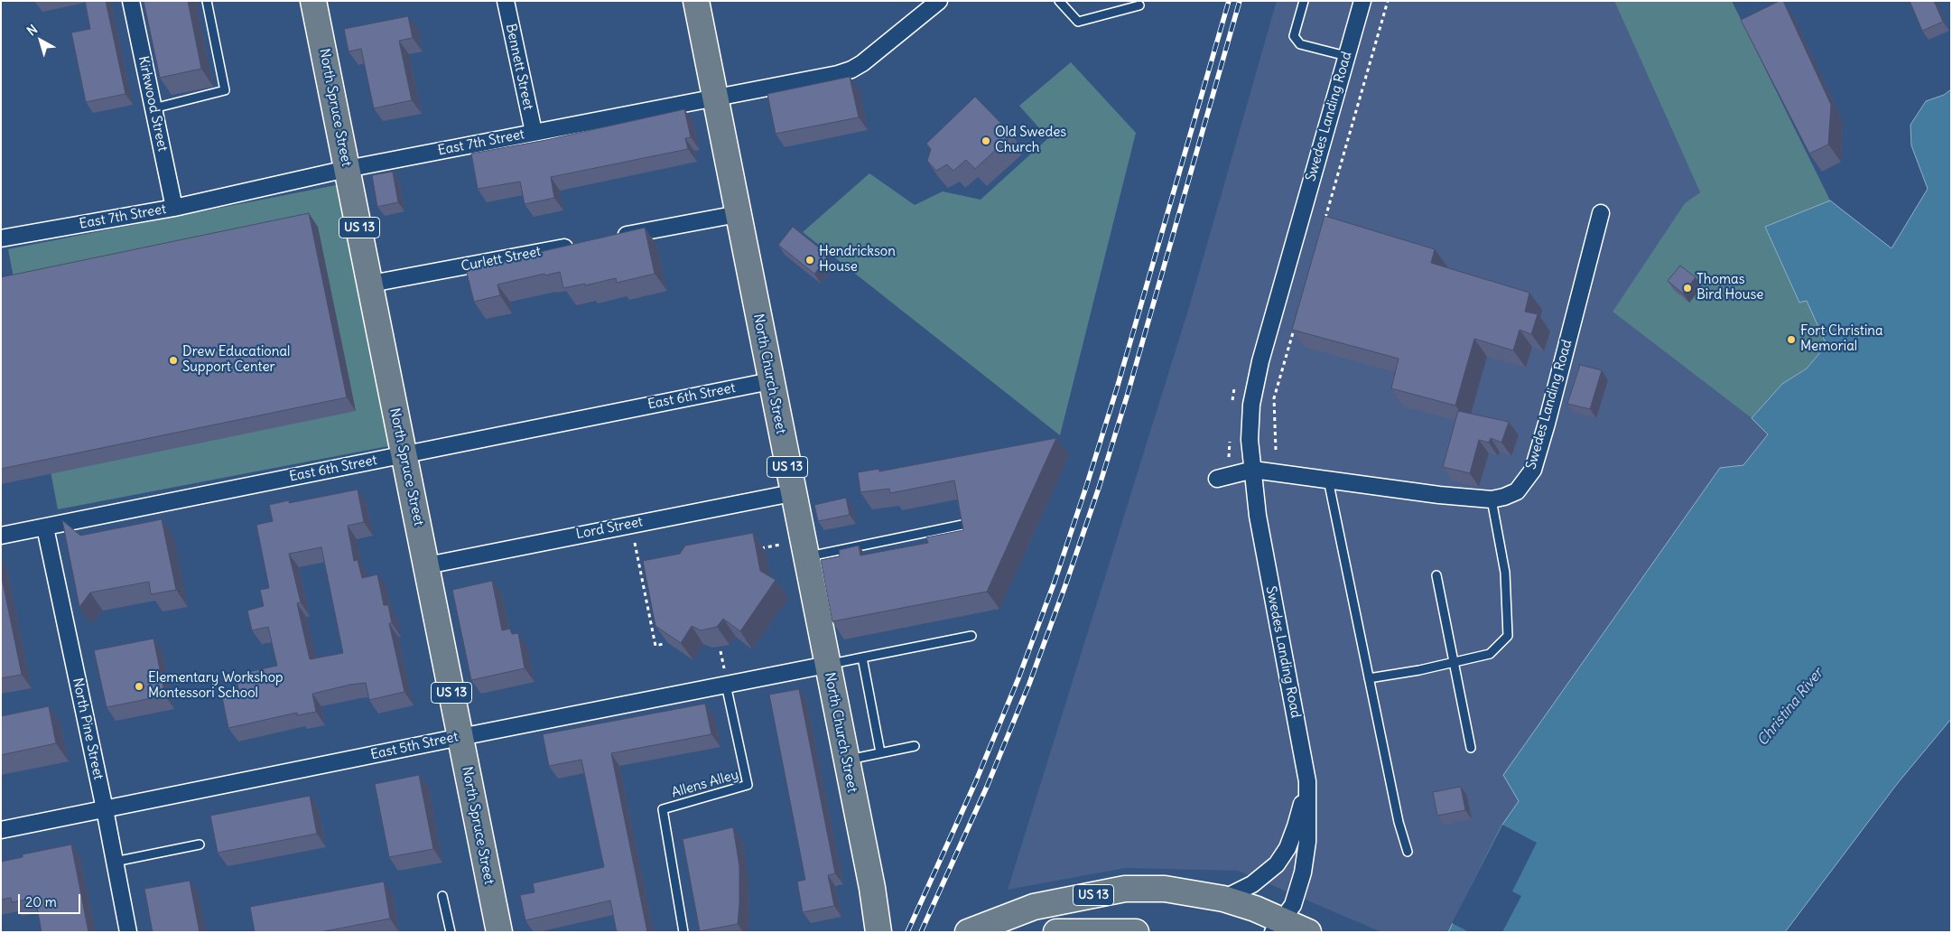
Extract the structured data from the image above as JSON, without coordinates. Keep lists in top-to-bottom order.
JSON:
{
  "streets": {
    "main road": ["North Spruce Street", "US 13", "North Church Street"],
    "street": [
      "Bennett Street",
      "Kirkwood Street",
      "Swedes Landing Road",
      "East 7th Street",
      "Curlett Street",
      "East 6th Street",
      "Lord Street",
      "North Pine Street",
      "East 5th Street"
    ],
    "lane": ["Allens Alley"]
  },
  "crossings": [
    ["Bennett Street", "East 7th Street"],
    ["Kirkwood Street", "East 7th Street"],
    ["North Spruce Street", "East 7th Street"],
    ["North Spruce Street", "Curlett Street"],
    ["North Spruce Street", "East 6th Street"],
    ["North Spruce Street", "Lord Street"],
    ["North Spruce Street", "East 5th Street"],
    ["Swedes Landing Road", "US 13"],
    ["East 7th Street", "North Church Street"],
    ["North Church Street", "East 6th Street"],
    ["North Church Street", "Lord Street"],
    ["North Church Street", "East 5th Street"],
    ["East 6th Street", "North Pine Street"],
    ["North Pine Street", "East 5th Street"],
    ["East 5th Street", "Allens Alley"]
  ],
  "water": ["Christina River"],
  "places": [
    "Old Swedes Church",
    "Hendrickson House",
    "Thomas Bird House",
    "Fort Christina Memorial",
    "Drew Educational Support Center",
    "Elementary Workshop Montessori School"
  ],
  "scale_bar": "20 m",
  "north": "top left"
}
